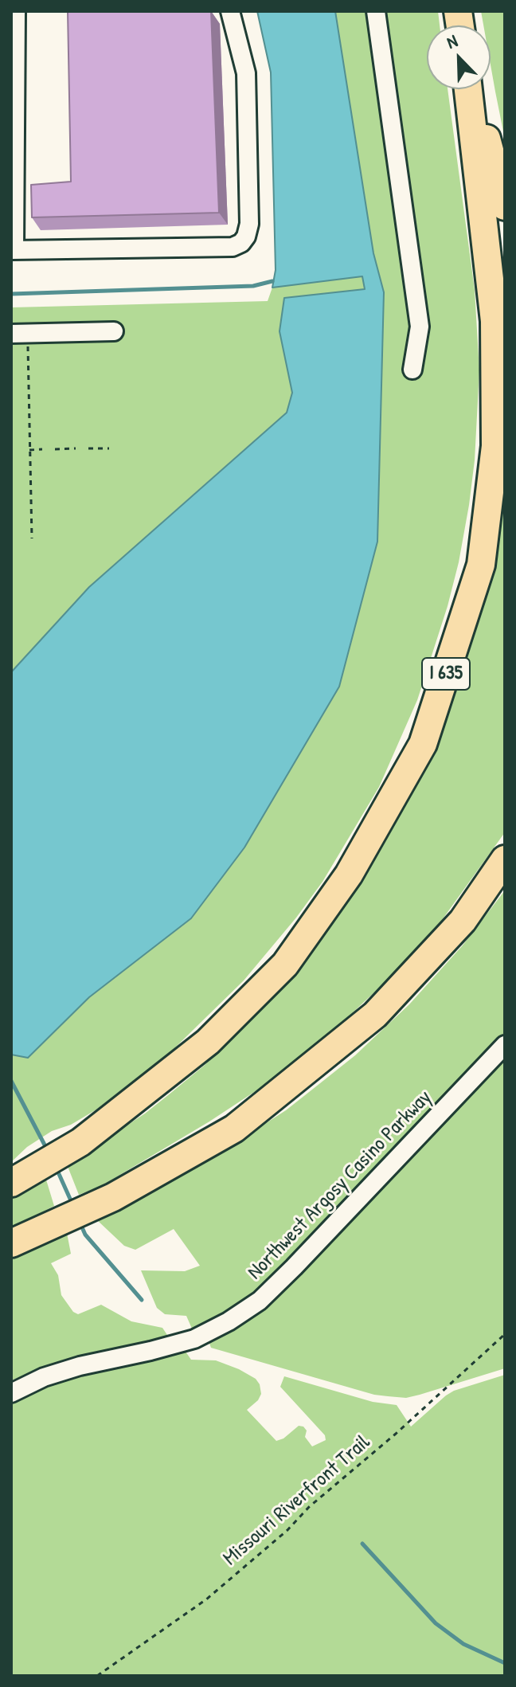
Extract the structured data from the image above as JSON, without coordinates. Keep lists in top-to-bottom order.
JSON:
{
  "streets": {
    "highway": ["I 635"],
    "street": ["Northwest Argosy Casino Parkway"],
    "path": ["Missouri Riverfront Trail"]
  },
  "north": "top left"
}
